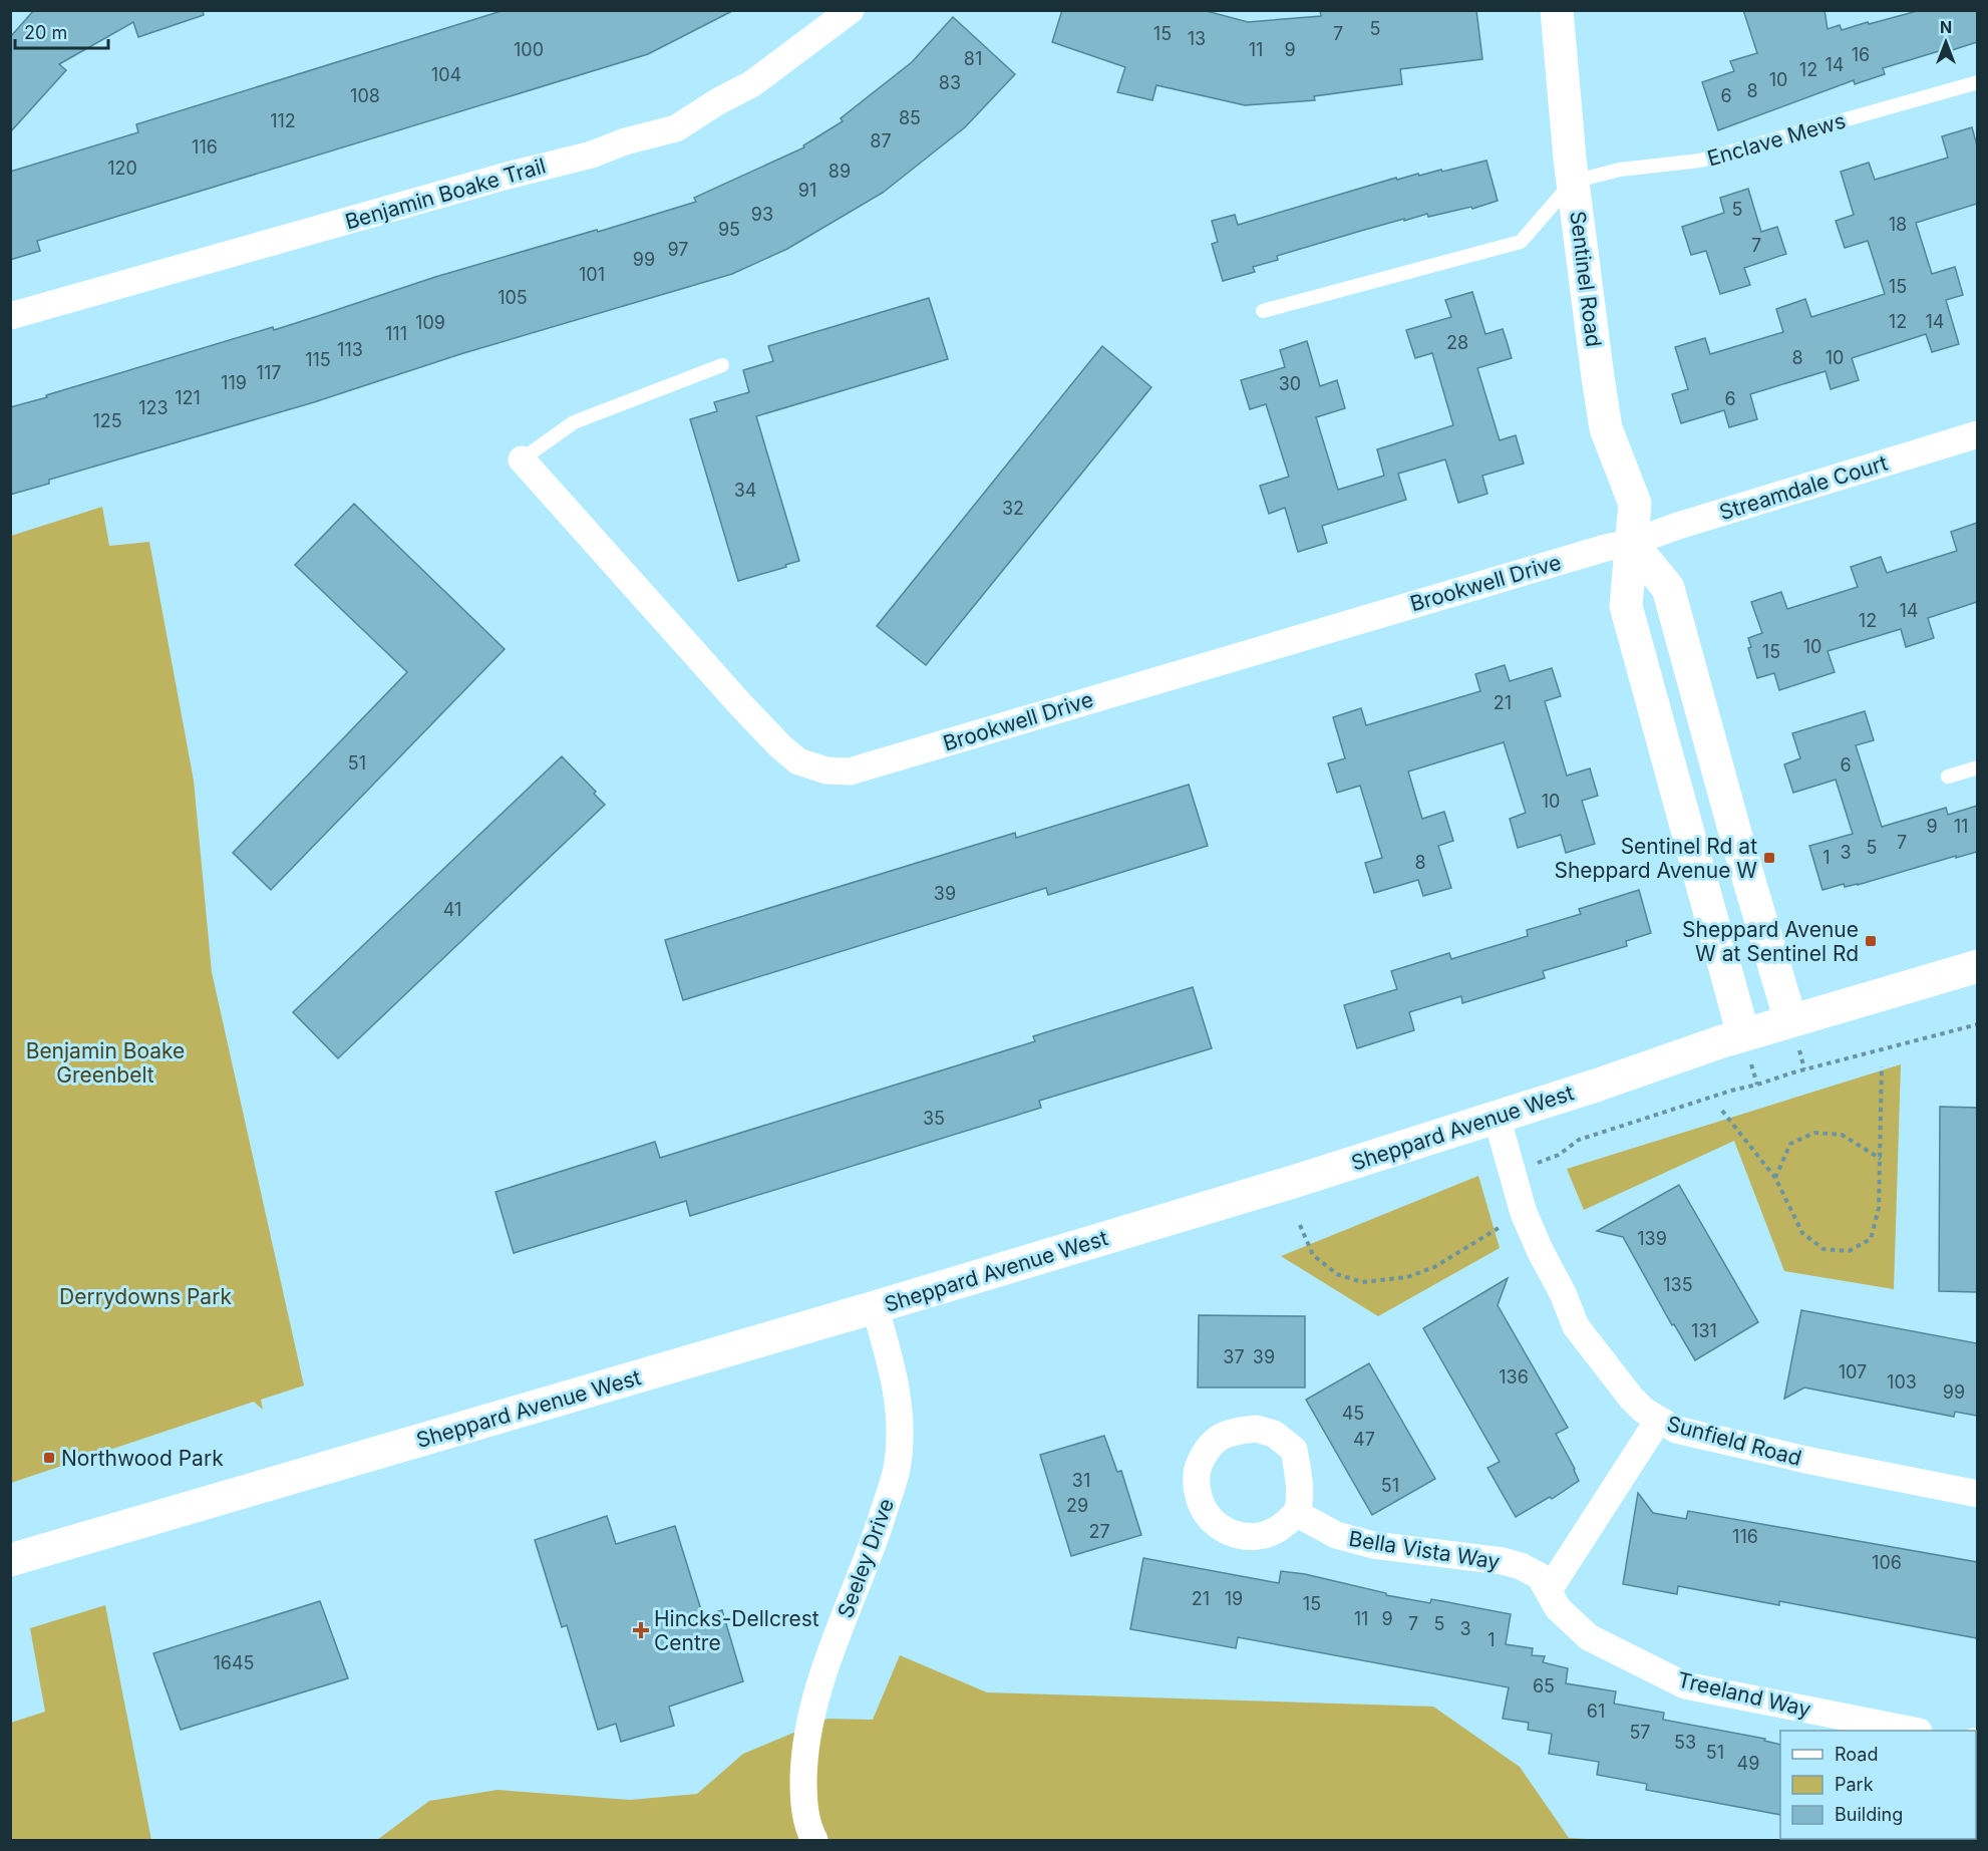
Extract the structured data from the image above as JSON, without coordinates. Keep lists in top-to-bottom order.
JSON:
{
  "streets": {
    "main road": ["Sentinel Road", "Sheppard Avenue West"],
    "street": [
      "Benjamin Boake Trail",
      "Streamdale Court",
      "Brookwell Drive",
      "Sunfield Road",
      "Bella Vista Way",
      "Seeley Drive",
      "Treeland Way"
    ],
    "lane": ["Enclave Mews"]
  },
  "crossings": [
    ["Enclave Mews", "Sentinel Road"],
    ["Sentinel Road", "Streamdale Court"],
    ["Sentinel Road", "Brookwell Drive"],
    ["Sentinel Road", "Sheppard Avenue West"],
    ["Streamdale Court", "Brookwell Drive"],
    ["Sheppard Avenue West", "Sunfield Road"],
    ["Sheppard Avenue West", "Seeley Drive"],
    ["Bella Vista Way", "Treeland Way"]
  ],
  "parks": ["Benjamin Boake Greenbelt", "Derrydowns Park"],
  "places": {
    "transit": ["Sentinel Rd at Sheppard Avenue W", "Sheppard Avenue W at Sentinel Rd", "Northwood Park"],
    "health": ["Hincks-Dellcrest Centre"]
  },
  "house_numbers": [
    "5",
    "15",
    "7",
    "13",
    "100",
    "11",
    "9",
    "16",
    "81",
    "14",
    "12",
    "104",
    "10",
    "83",
    "8",
    "108",
    "6",
    "85",
    "112",
    "87",
    "116",
    "120",
    "89",
    "91",
    "5",
    "93",
    "18",
    "95",
    "7",
    "97",
    "99",
    "101",
    "15",
    "105",
    "12",
    "14",
    "109",
    "111",
    "28",
    "113",
    "8",
    "10",
    "115",
    "117",
    "119",
    "30",
    "121",
    "6",
    "123",
    "125",
    "34",
    "32",
    "14",
    "12",
    "10",
    "15",
    "21",
    "51",
    "6",
    "10",
    "9",
    "11",
    "7",
    "5",
    "3",
    "1",
    "8",
    "39",
    "41",
    "35",
    "139",
    "135",
    "131",
    "37",
    "39",
    "107",
    "136",
    "103",
    "99",
    "45",
    "47",
    "31",
    "51",
    "29",
    "27",
    "116",
    "106",
    "21",
    "19",
    "15",
    "11",
    "9",
    "7",
    "5",
    "3",
    "1",
    "1645",
    "65",
    "61",
    "57",
    "53",
    "51",
    "49"
  ],
  "legend": ["Road", "Park", "Building"],
  "scale_bar": "20 m",
  "north": "top"
}
